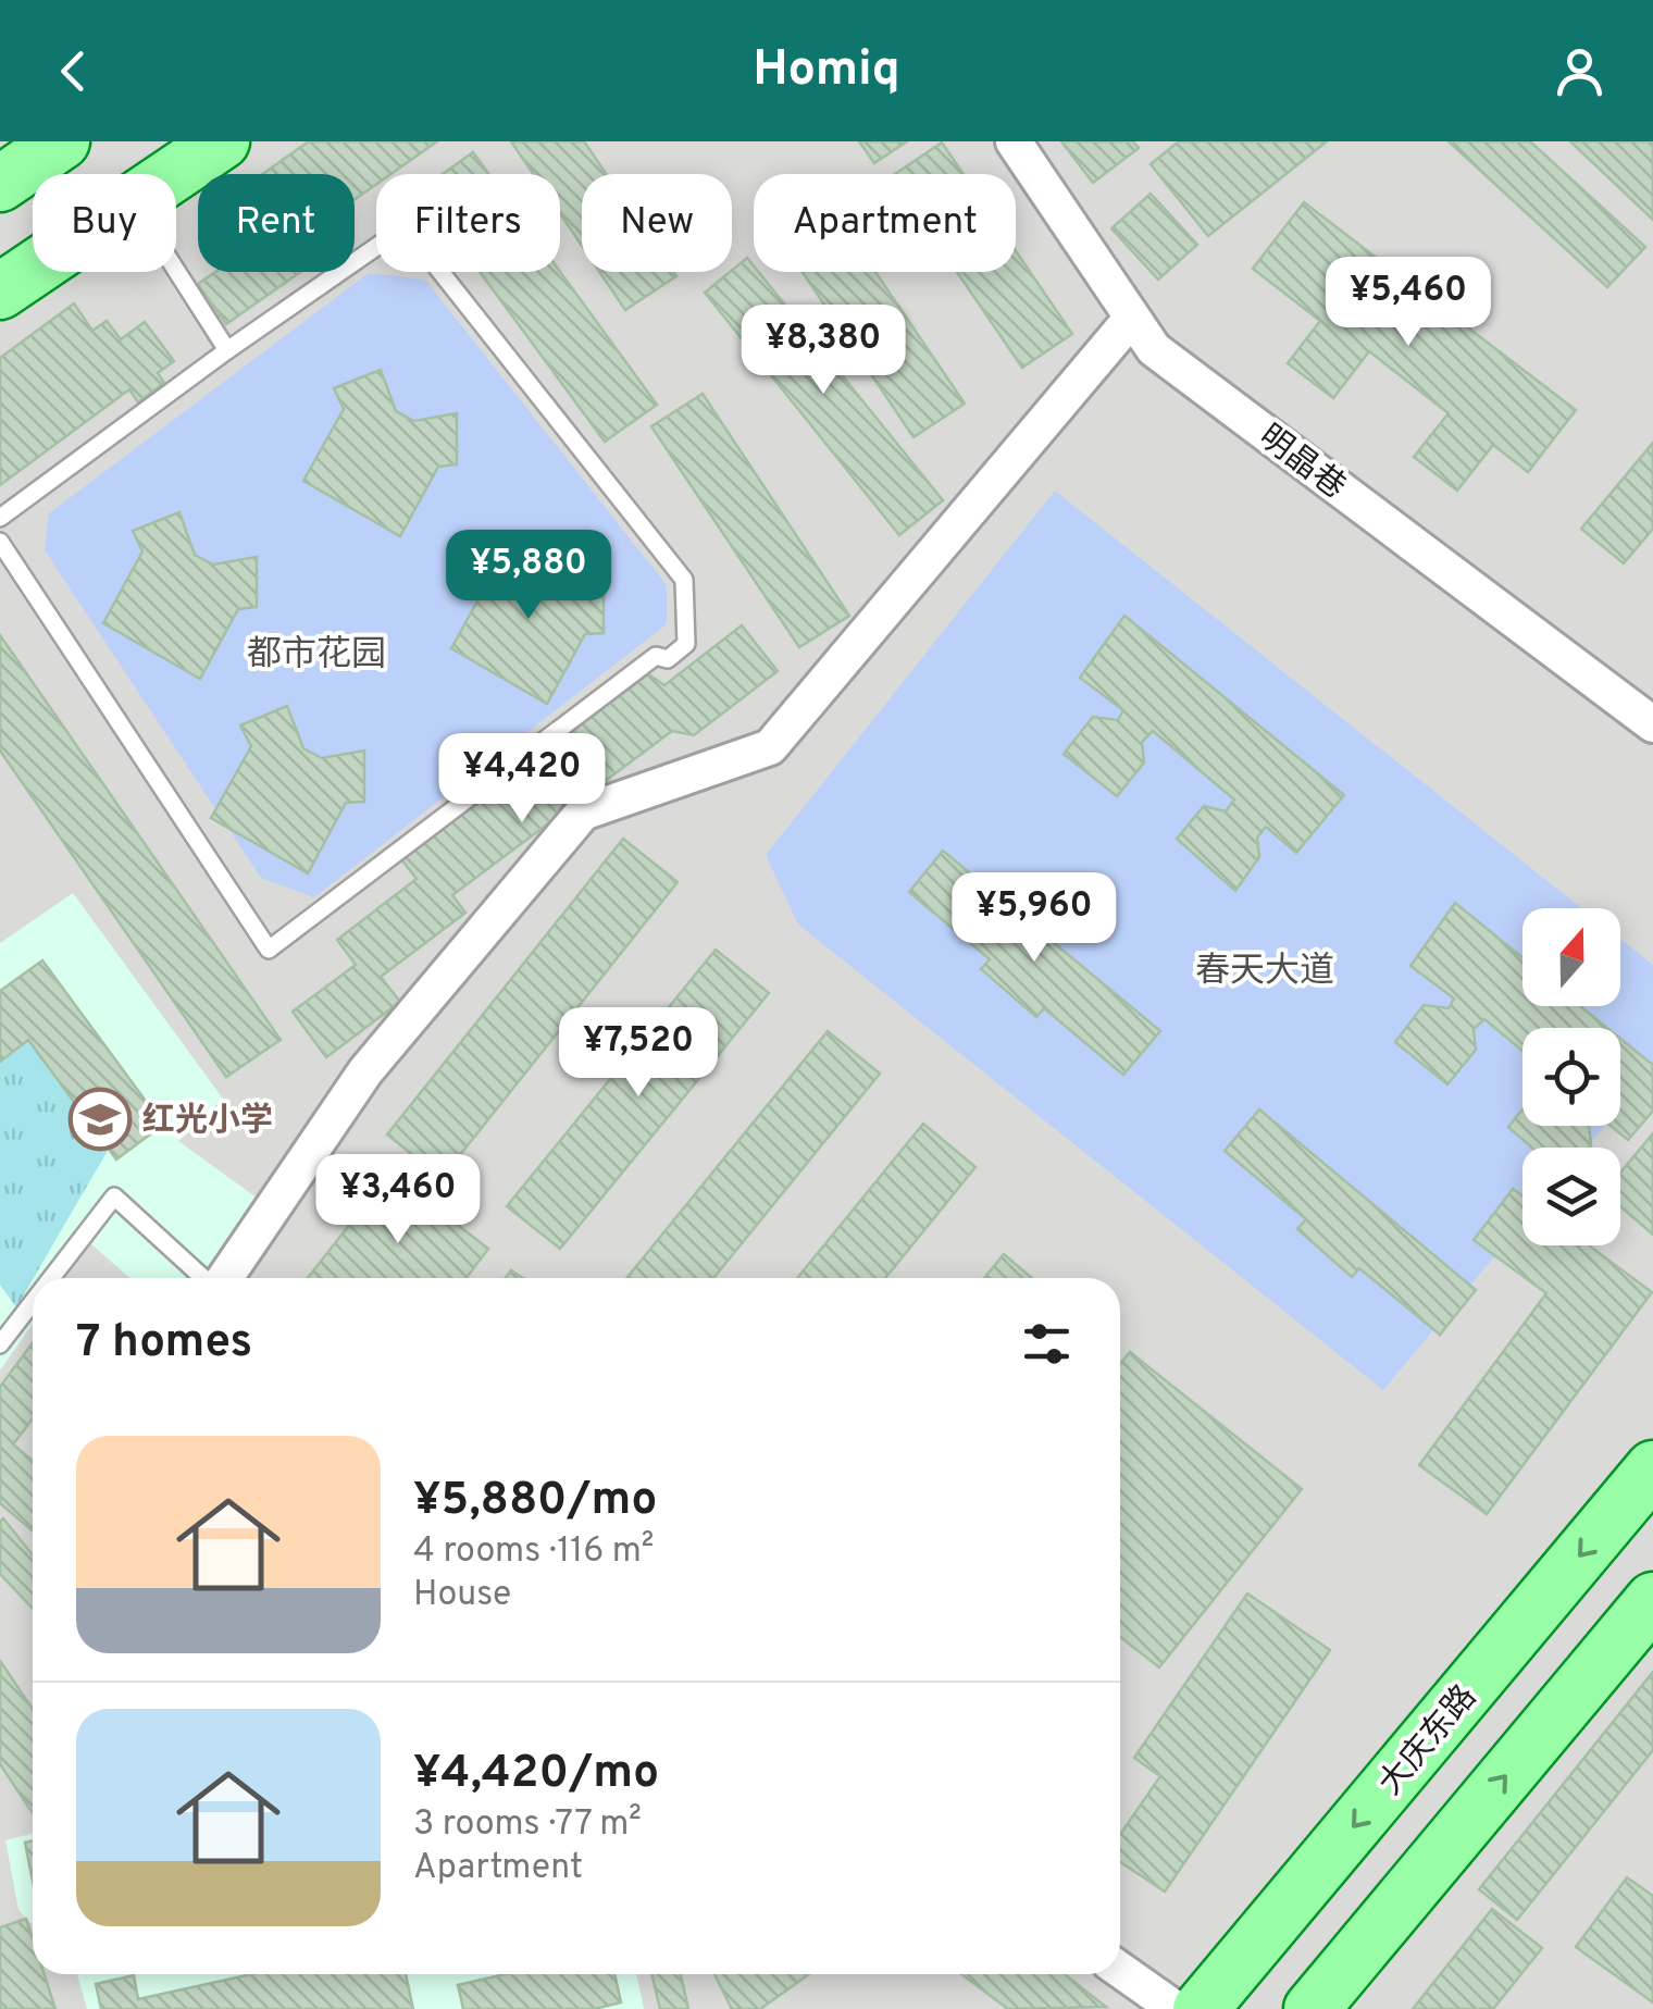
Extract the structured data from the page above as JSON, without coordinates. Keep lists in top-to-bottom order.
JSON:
{
  "streets": {
    "main road": ["大庆东路"],
    "street": ["明晶巷"]
  },
  "districts": ["都市花园", "春天大道"],
  "places": {
    "school or university": ["红光小学"]
  },
  "north": "top",
  "page": {
    "header": "Homiq",
    "chip": [
      "Buy",
      "Rent",
      "Filters",
      "New",
      "Apartment"
    ],
    "price": [
      "¥5,460",
      "¥8,380",
      "¥5,880",
      "¥4,420",
      "¥5,960",
      "¥7,520",
      "¥3,460"
    ],
    "heading": "7 homes",
    "list": [
      {
        "name": "¥5,880/mo",
        "note": "4 rooms · 116 m² · House"
      },
      {
        "name": "¥4,420/mo",
        "note": "3 rooms · 77 m² · Apartment"
      }
    ]
  }
}
